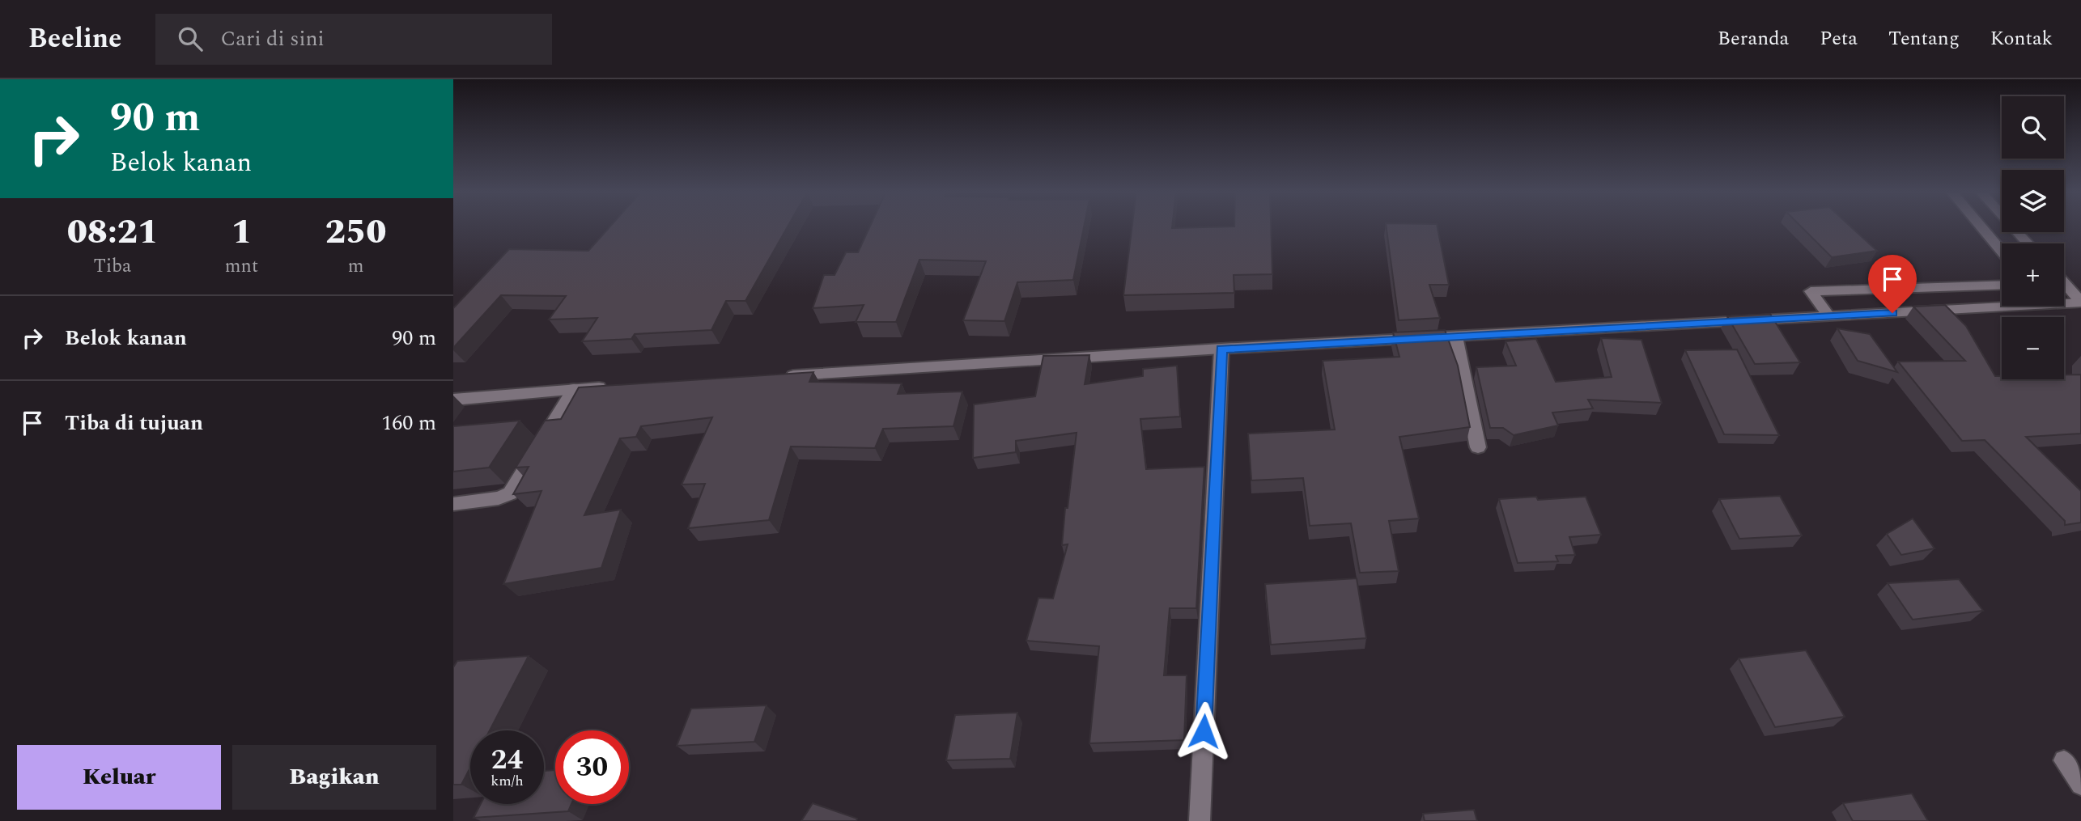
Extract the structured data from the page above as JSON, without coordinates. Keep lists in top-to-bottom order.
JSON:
{
  "page": {
    "header": "Beeline",
    "search": "Cari di sini",
    "nav": [
      "Beranda",
      "Peta",
      "Tentang",
      "Kontak"
    ],
    "turn": ["90 m", "Belok kanan"],
    "map_buttons": ["+", "−"],
    "eta": [
      "08:21",
      "Tiba",
      "1",
      "mnt",
      "250",
      "m"
    ],
    "list": [
      {
        "name": "Belok kanan",
        "value": "90 m"
      },
      {
        "name": "Tiba di tujuan",
        "value": "160 m"
      }
    ],
    "speed": "24 km/h",
    "limit": "30",
    "buttons": ["Keluar", "Bagikan"]
  }
}
